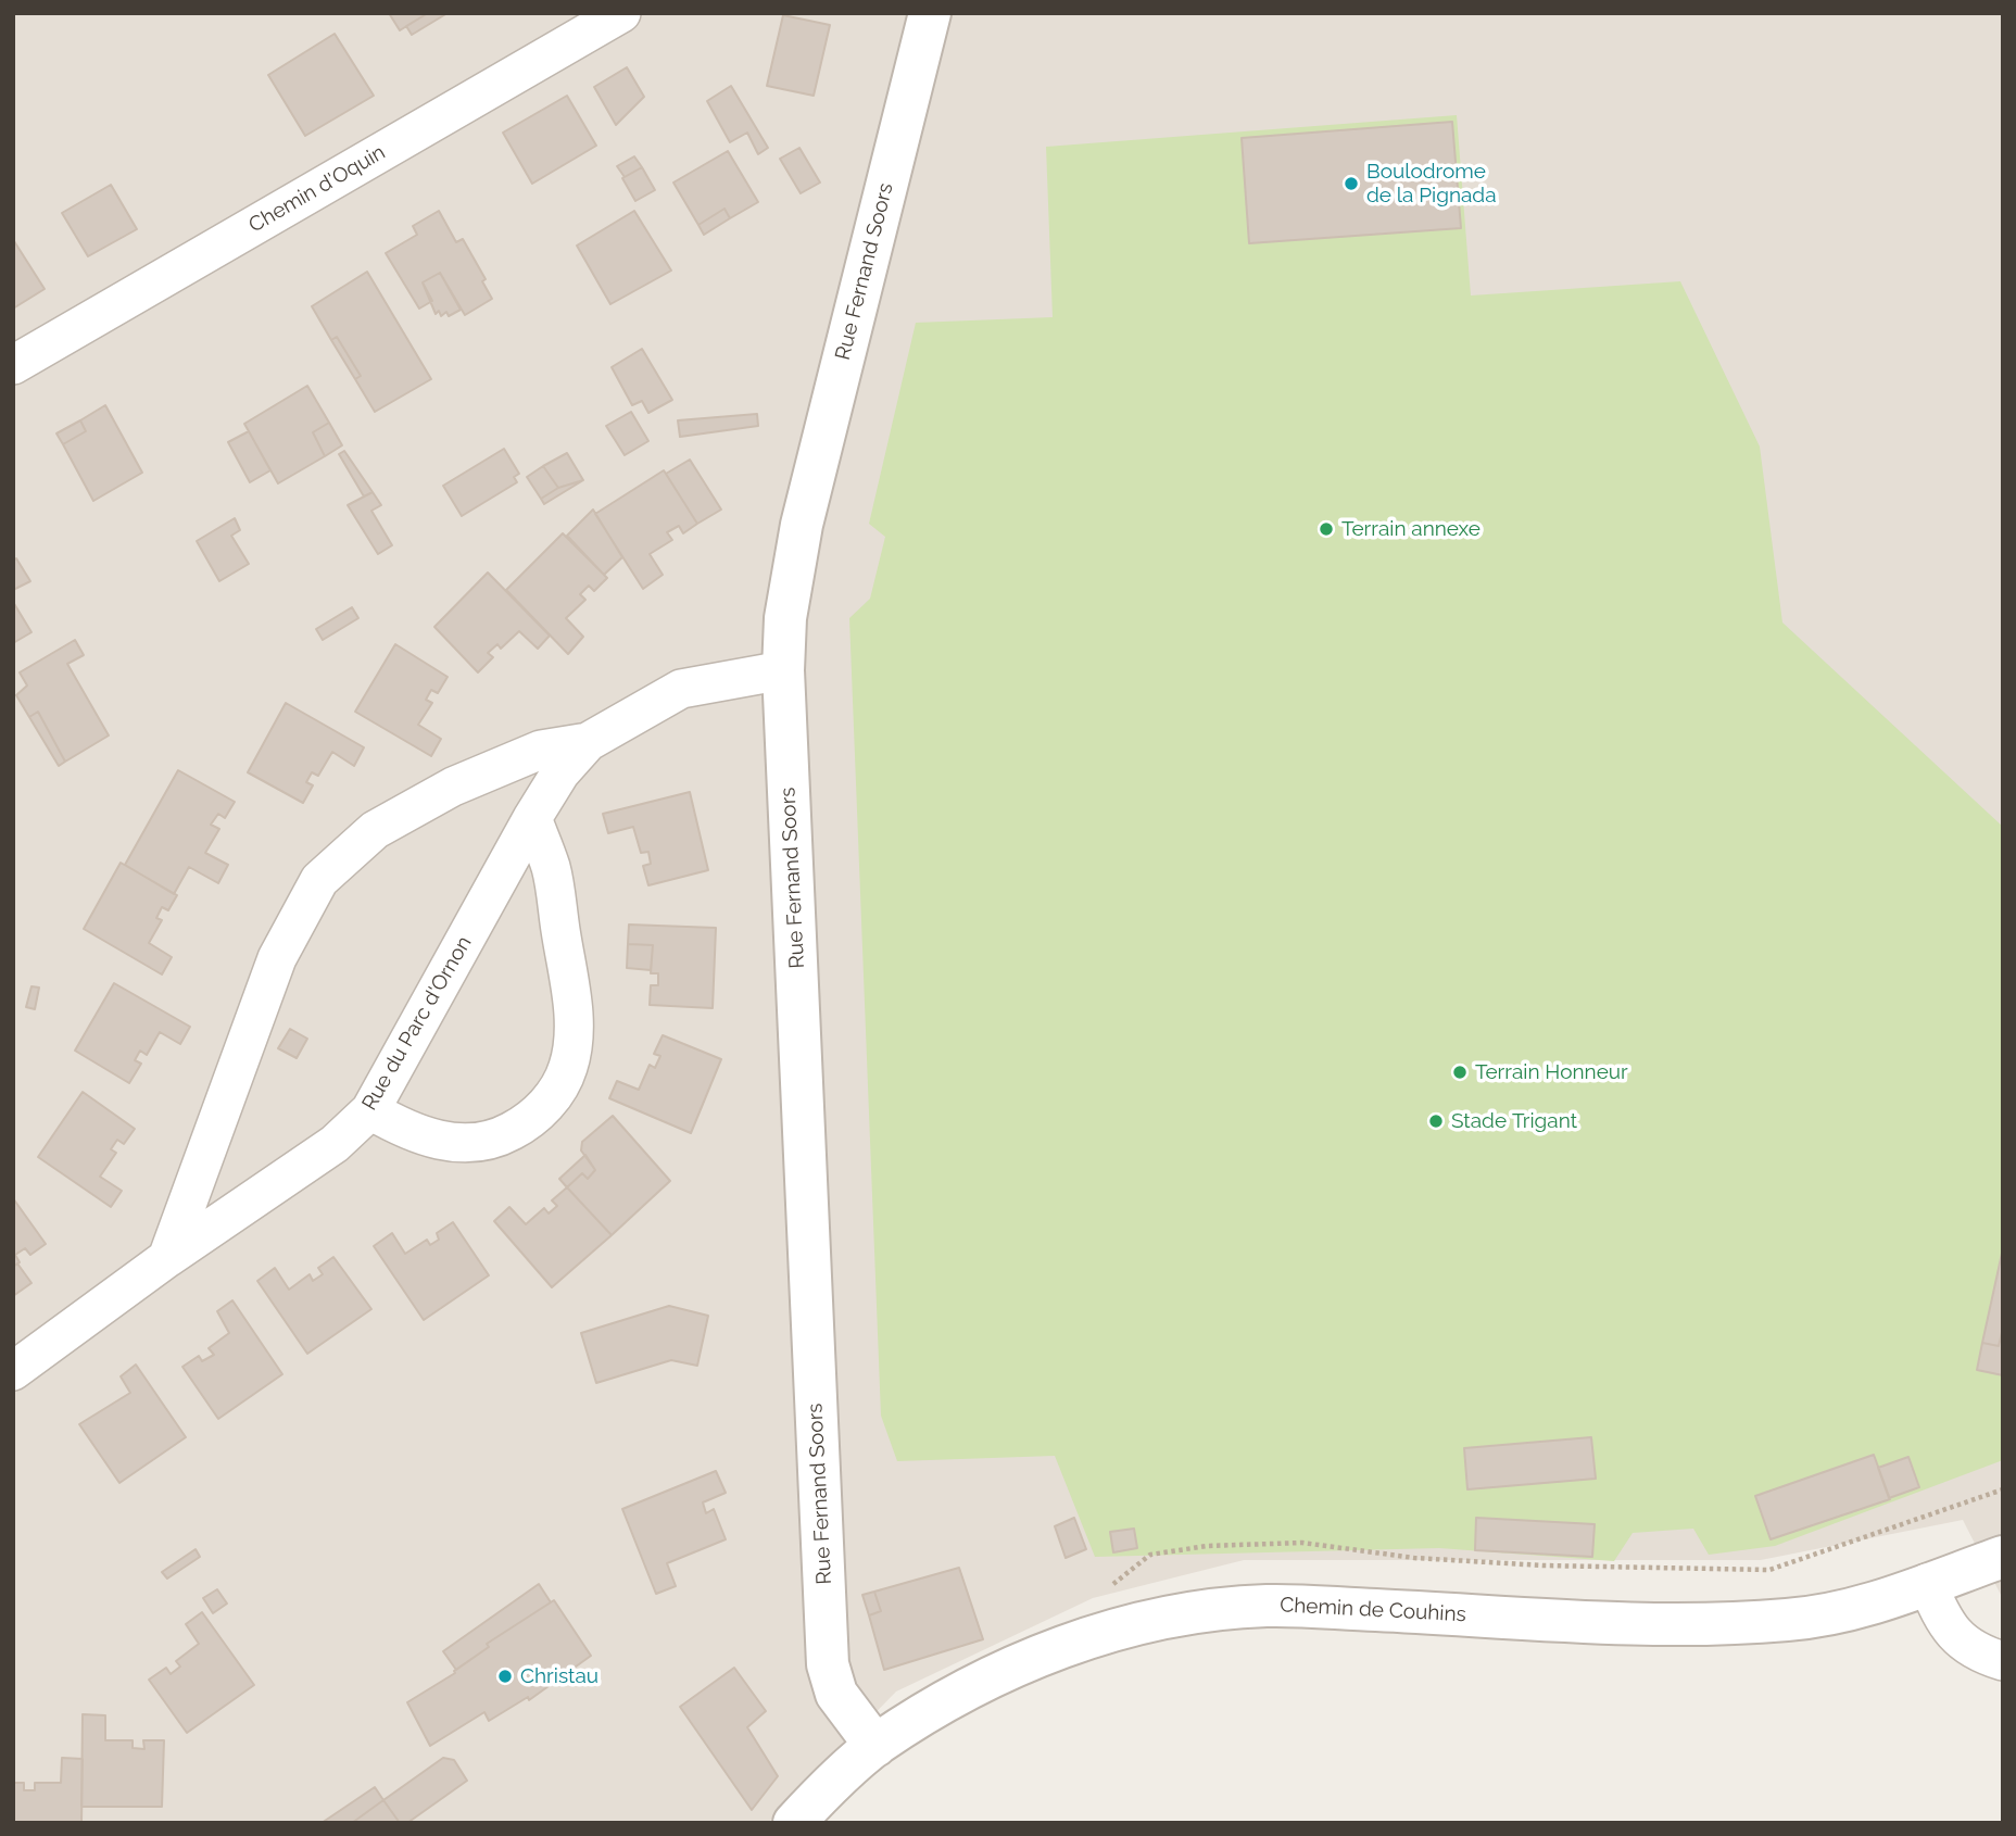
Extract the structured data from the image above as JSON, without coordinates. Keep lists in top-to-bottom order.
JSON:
{
  "streets": {
    "street": [
      "Chemin d'Oquin",
      "Rue Fernand Soors",
      "Rue du Parc d'Ornon",
      "Chemin de Couhins"
    ]
  },
  "crossings": [
    ["Rue Fernand Soors", "Rue du Parc d'Ornon"],
    ["Rue Fernand Soors", "Chemin de Couhins"]
  ],
  "places": [
    "Boulodrome de la Pignada",
    "Terrain annexe",
    "Terrain Honneur",
    "Stade Trigant",
    "Christau"
  ]
}
